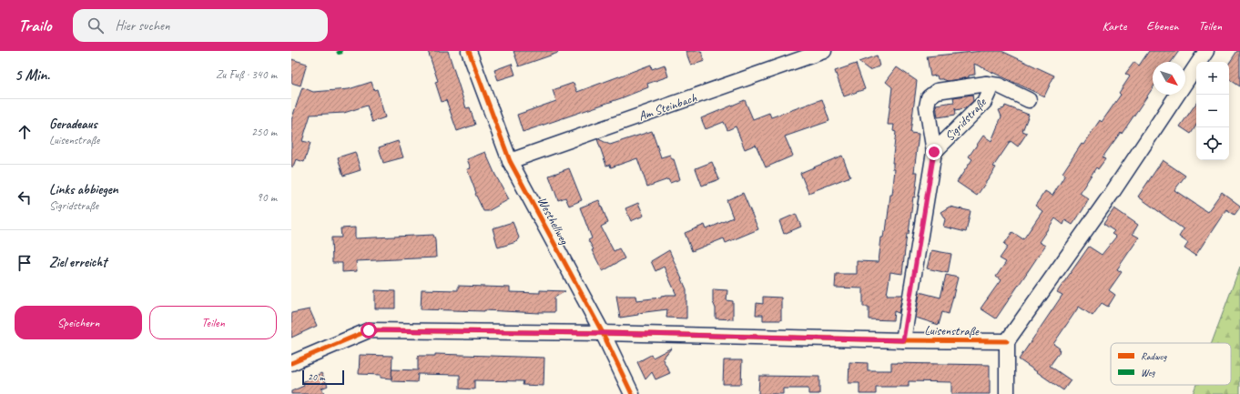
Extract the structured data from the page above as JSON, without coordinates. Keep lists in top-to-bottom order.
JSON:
{
  "streets": {
    "street": [
      "Am Steinbach",
      "Sigridstraße",
      "Westhellweg",
      "Luisenstraße"
    ]
  },
  "crossings": [
    ["Am Steinbach", "Westhellweg"],
    ["Sigridstraße", "Luisenstraße"],
    ["Westhellweg", "Luisenstraße"]
  ],
  "legend": ["Radweg", "Weg"],
  "scale_bar": "20 m",
  "north": "bottom right",
  "page": {
    "header": "Trailo",
    "search": "Hier suchen",
    "nav": ["Karte", "Ebenen", "Teilen"],
    "heading": ["5 Min.", "Zu Fuß · 340 m"],
    "map_buttons": ["+", "−"],
    "list": [
      ["Geradeaus", "Luisenstraße", "250 m"],
      ["Links abbiegen", "Sigridstraße", "90 m"],
      "Ziel erreicht"
    ],
    "buttons": ["Speichern", "Teilen"],
    "scale": "20 m"
  }
}
